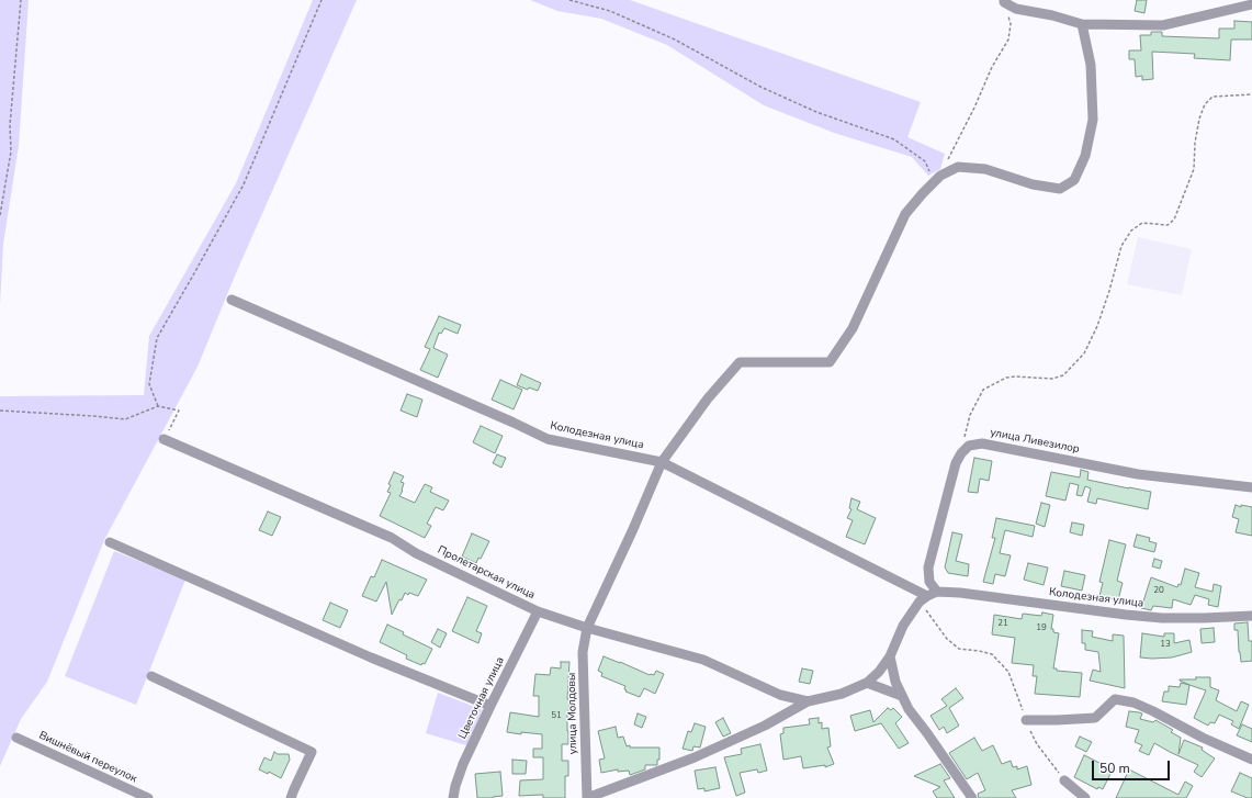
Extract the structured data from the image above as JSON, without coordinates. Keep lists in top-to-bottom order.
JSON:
{
  "streets": {
    "street": [
      "Колодезная улица",
      "улица Ливезилор",
      "Пролетарская улица",
      "Цветочная улица",
      "улица Молдовы",
      "Вишнёвый переулок"
    ]
  },
  "crossings": [
    ["Колодезная улица", "Пролетарская улица"],
    ["Колодезная улица", "улица Молдовы"],
    ["Пролетарская улица", "Цветочная улица"],
    ["Пролетарская улица", "улица Молдовы"]
  ],
  "house_numbers": [
    "20",
    "21",
    "19",
    "13",
    "51"
  ],
  "scale_bar": "50 m"
}
